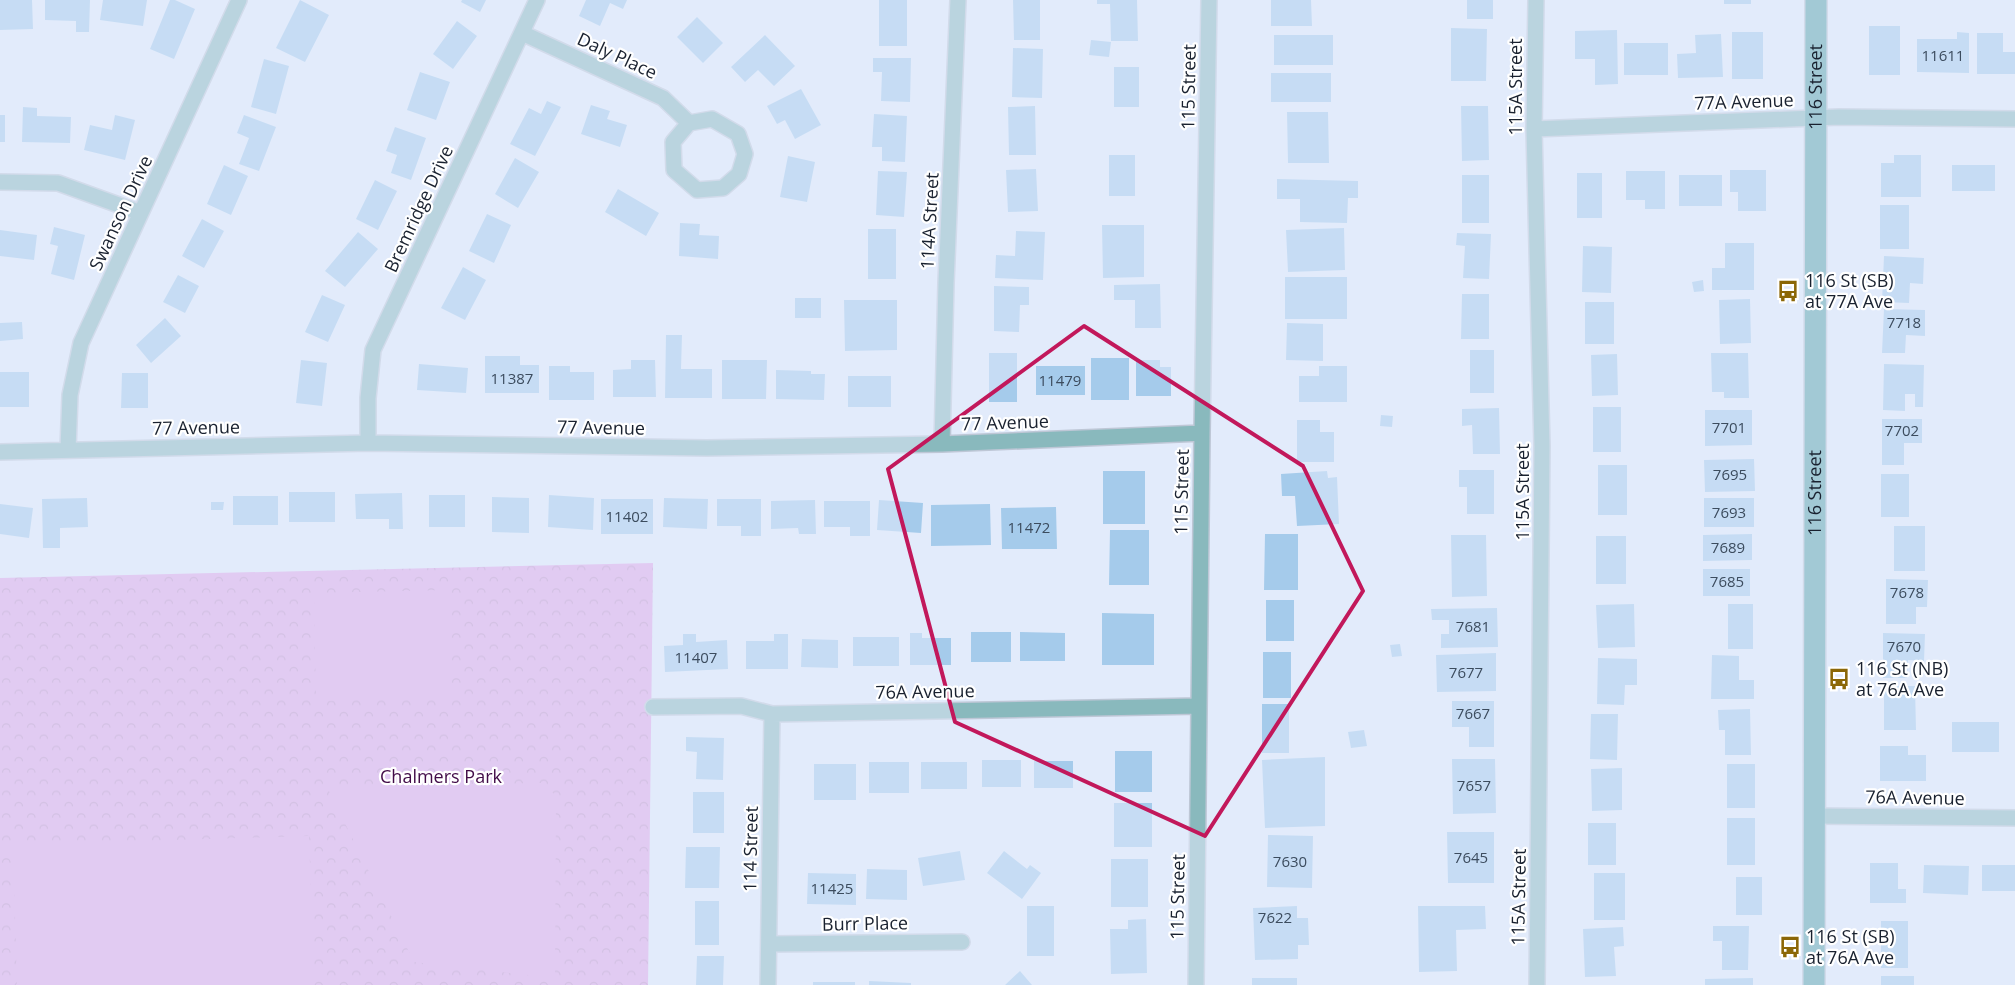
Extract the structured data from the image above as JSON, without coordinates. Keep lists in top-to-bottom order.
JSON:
{
  "streets": {
    "street": [
      "Daly Place",
      "115 Street",
      "115A Street",
      "116 Street",
      "77A Avenue",
      "Bremridge Drive",
      "Swanson Drive",
      "114A Street",
      "77 Avenue",
      "76A Avenue",
      "114 Street",
      "Burr Place"
    ]
  },
  "crossings": [
    ["Daly Place", "Bremridge Drive"],
    ["115 Street", "77 Avenue"],
    ["115 Street", "76A Avenue"],
    ["115A Street", "77A Avenue"],
    ["116 Street", "77A Avenue"],
    ["116 Street", "76A Avenue"],
    ["Bremridge Drive", "77 Avenue"],
    ["Swanson Drive", "77 Avenue"],
    ["114A Street", "77 Avenue"],
    ["76A Avenue", "114 Street"],
    ["114 Street", "Burr Place"]
  ],
  "parks": ["Chalmers Park"],
  "places": {
    "bus stop": ["116 St (SB) at 77A Ave", "116 St (NB) at 76A Ave", "116 St (SB) at 76A Ave"]
  },
  "house_numbers": [
    "11611",
    "7718",
    "11387",
    "11479",
    "7701",
    "7702",
    "7695",
    "7693",
    "11402",
    "11472",
    "7689",
    "7685",
    "7678",
    "7681",
    "7670",
    "11407",
    "7677",
    "7667",
    "7657",
    "7645",
    "7630",
    "11425",
    "7622"
  ]
}
